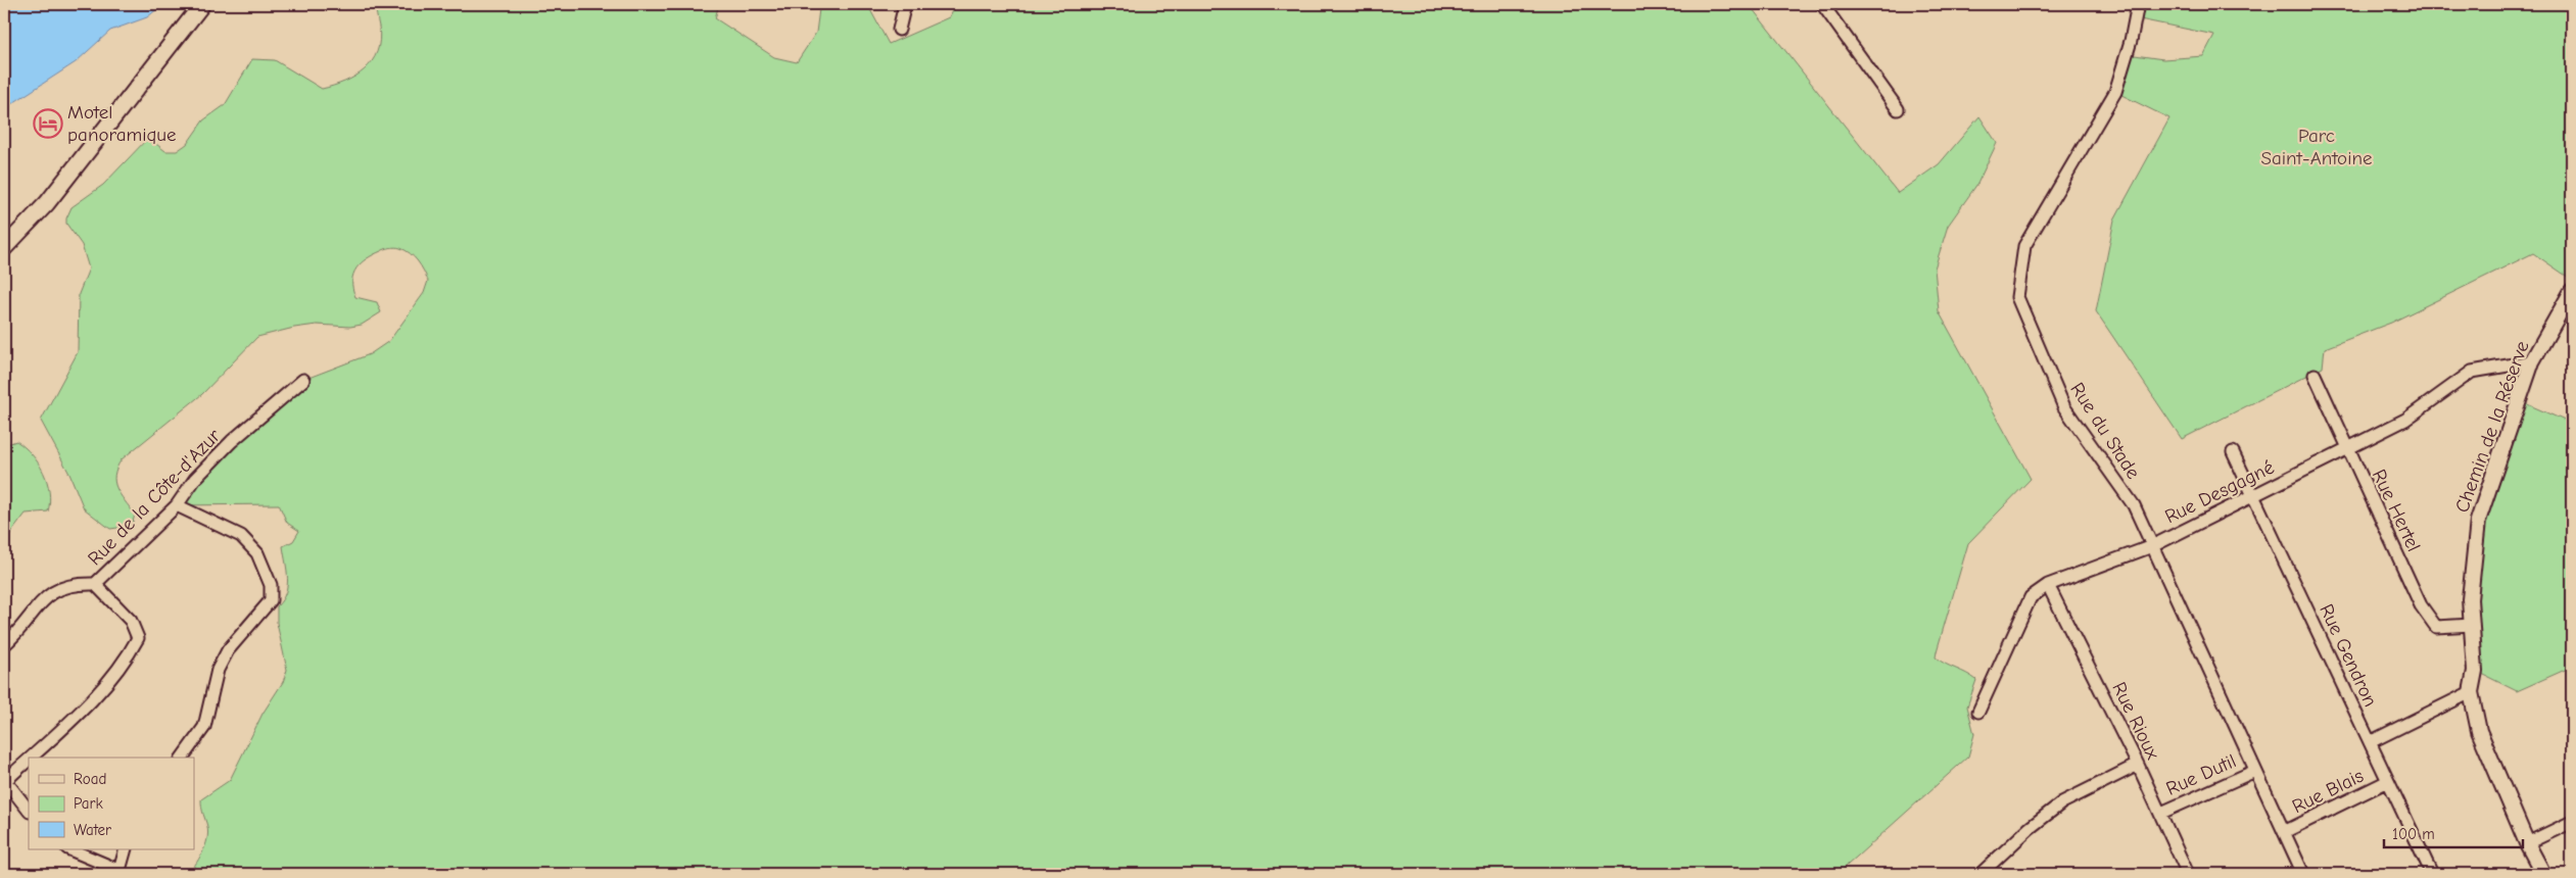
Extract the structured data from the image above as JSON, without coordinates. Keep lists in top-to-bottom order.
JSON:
{
  "streets": {
    "street": [
      "Chemin de la Réserve",
      "Rue du Stade",
      "Rue Desgagné",
      "Rue de la Côte-d'Azur",
      "Rue Hertel",
      "Rue Gendron",
      "Rue Rioux",
      "Rue Dutil",
      "Rue Blais"
    ]
  },
  "crossings": [
    ["Chemin de la Réserve", "Rue Desgagné"],
    ["Chemin de la Réserve", "Rue Hertel"],
    ["Rue du Stade", "Rue Desgagné"],
    ["Rue du Stade", "Rue Dutil"],
    ["Rue du Stade", "Rue Blais"],
    ["Rue Desgagné", "Rue Hertel"],
    ["Rue Desgagné", "Rue Gendron"],
    ["Rue Desgagné", "Rue Rioux"],
    ["Rue Gendron", "Rue Blais"],
    ["Rue Rioux", "Rue Dutil"]
  ],
  "parks": ["Parc Saint-Antoine"],
  "places": {
    "hotel": ["Motel panoramique"]
  },
  "legend": ["Road", "Park", "Water"],
  "scale_bar": "100 m"
}
